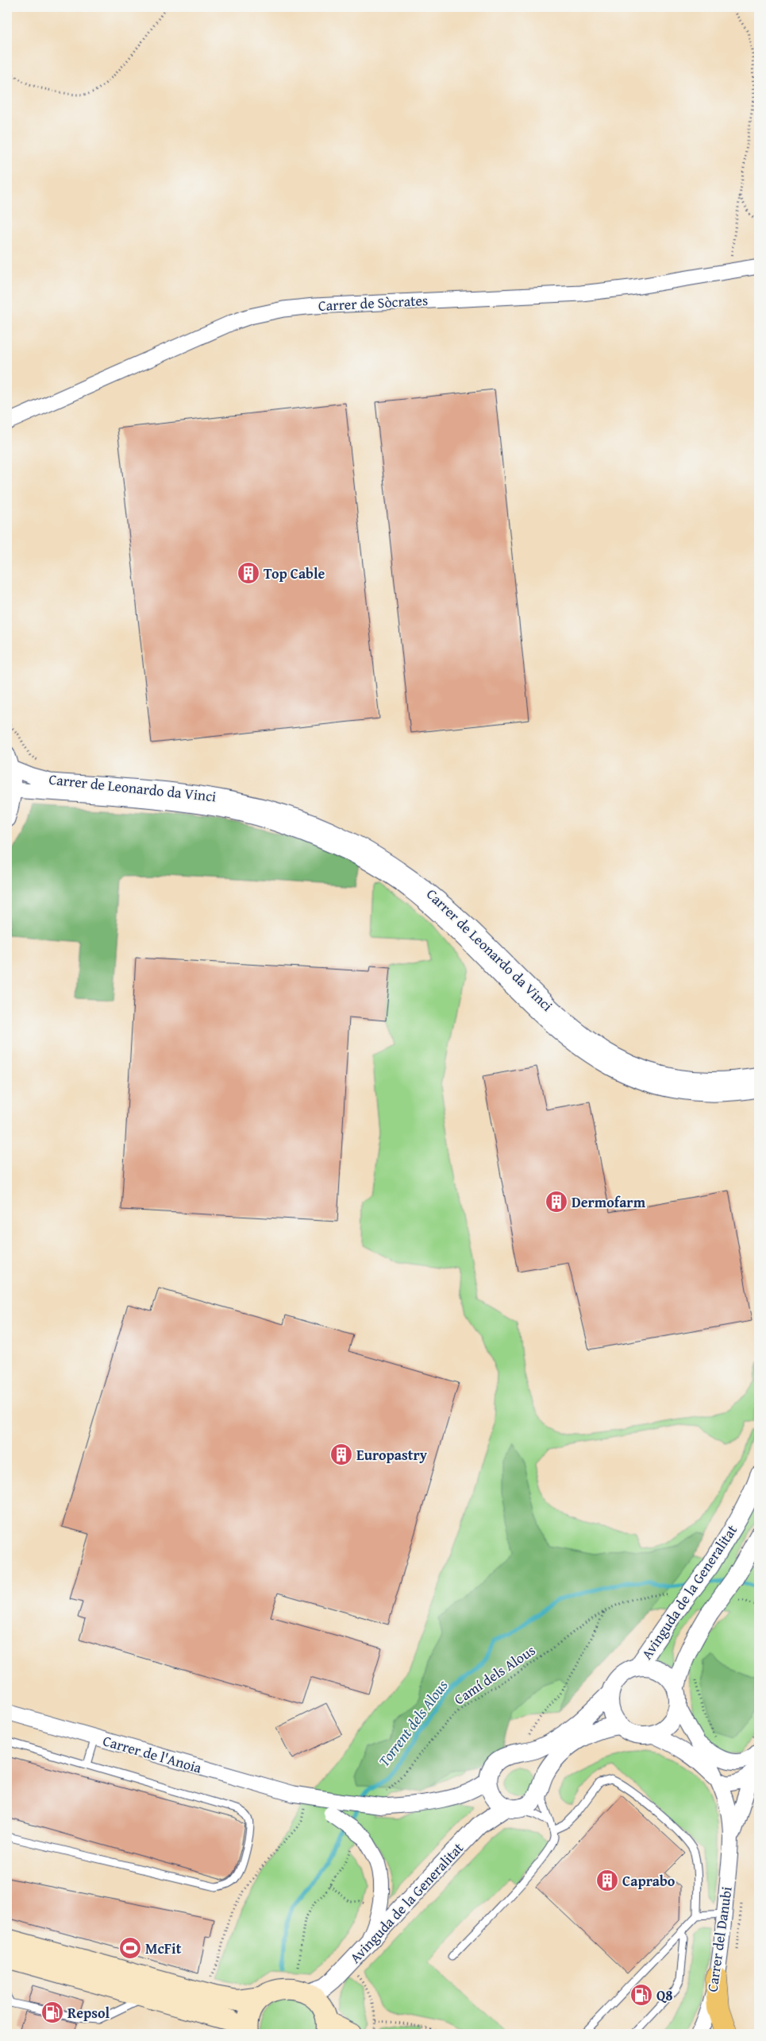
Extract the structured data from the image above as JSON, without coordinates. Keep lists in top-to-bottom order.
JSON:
{
  "streets": {
    "street": [
      "Carrer de Sòcrates",
      "Carrer de Leonardo da Vinci",
      "Avinguda de la Generalitat",
      "Carrer de l'Anoia",
      "Carrer del Danubi"
    ],
    "path": ["Camí dels Alous"]
  },
  "crossings": [
    ["Avinguda de la Generalitat", "Camí dels Alous"],
    ["Avinguda de la Generalitat", "Carrer de l'Anoia"],
    ["Avinguda de la Generalitat", "Carrer del Danubi"],
    ["Camí dels Alous", "Carrer de l'Anoia"]
  ],
  "water": ["Torrent dels Alous"],
  "places": {
    "building": [
      "Top Cable",
      "Dermofarm",
      "Europastry",
      "Caprabo"
    ],
    "sports": ["McFit"],
    "fuel station": ["Q8", "Repsol"]
  }
}
